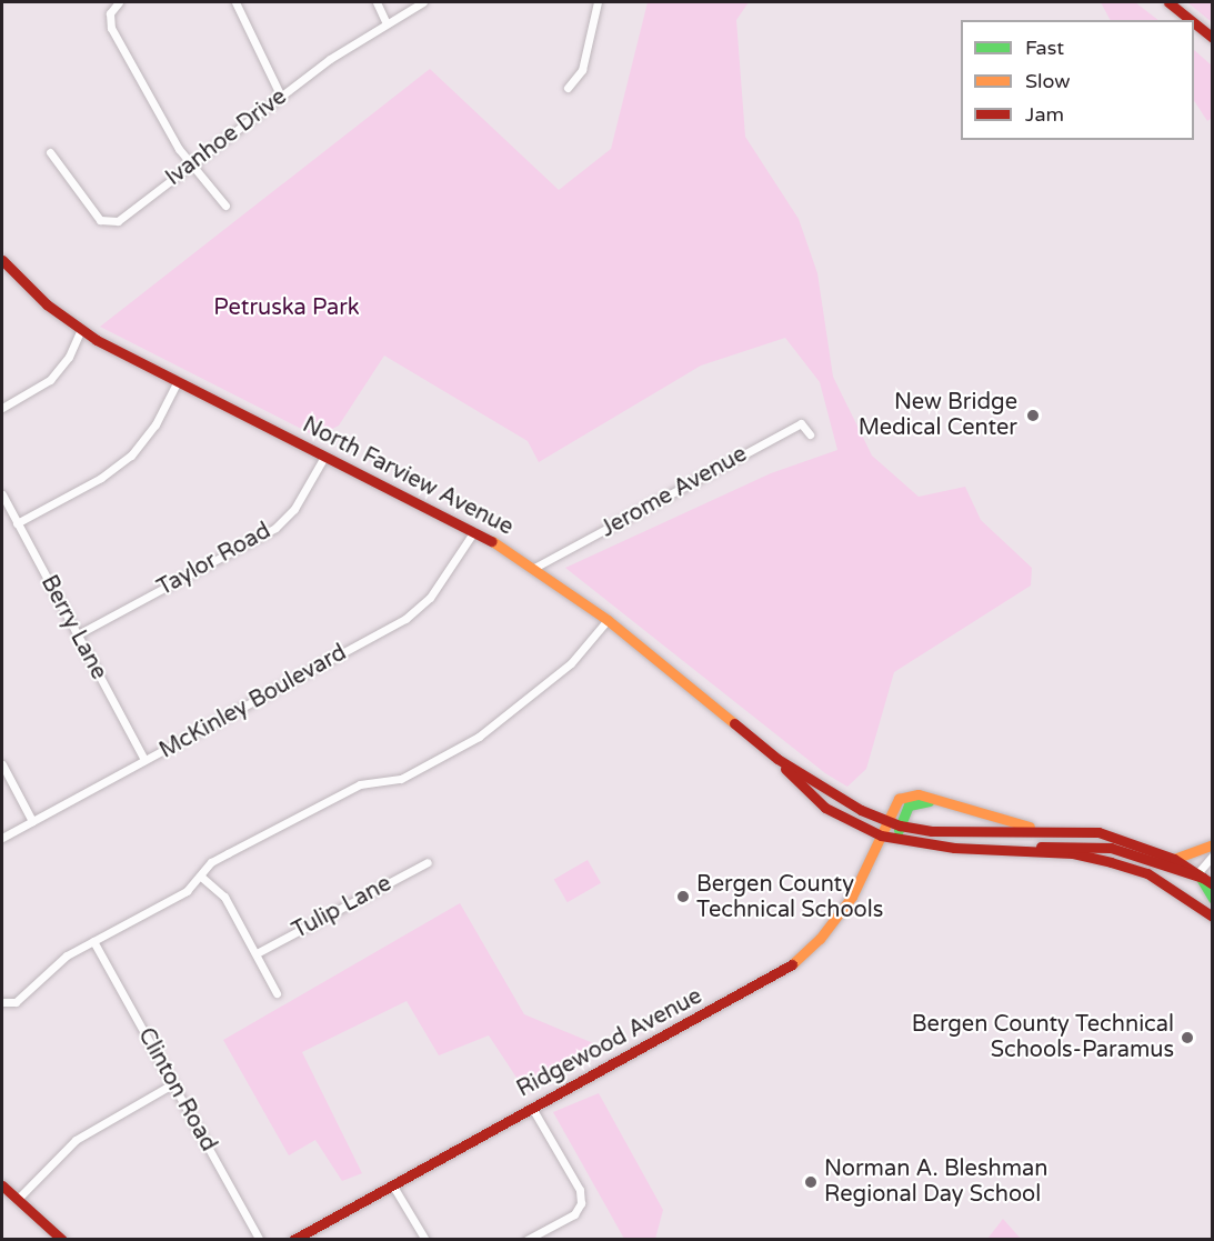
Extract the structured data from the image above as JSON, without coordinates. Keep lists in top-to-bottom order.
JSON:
{
  "streets": {
    "main road": ["North Farview Avenue", "Ridgewood Avenue"],
    "street": [
      "Ivanhoe Drive",
      "Jerome Avenue",
      "Taylor Road",
      "Berry Lane",
      "McKinley Boulevard",
      "Tulip Lane",
      "Clinton Road"
    ]
  },
  "crossings": [
    ["North Farview Avenue", "Jerome Avenue"],
    ["North Farview Avenue", "Taylor Road"],
    ["North Farview Avenue", "McKinley Boulevard"],
    ["North Farview Avenue", "Ridgewood Avenue"],
    ["Taylor Road", "Berry Lane"],
    ["Berry Lane", "McKinley Boulevard"]
  ],
  "parks": ["Petruska Park"],
  "places": [
    "New Bridge Medical Center",
    "Bergen County Technical Schools",
    "Bergen County Technical Schools-Paramus",
    "Norman A. Bleshman Regional Day School"
  ],
  "legend": ["Fast", "Slow", "Jam"]
}
